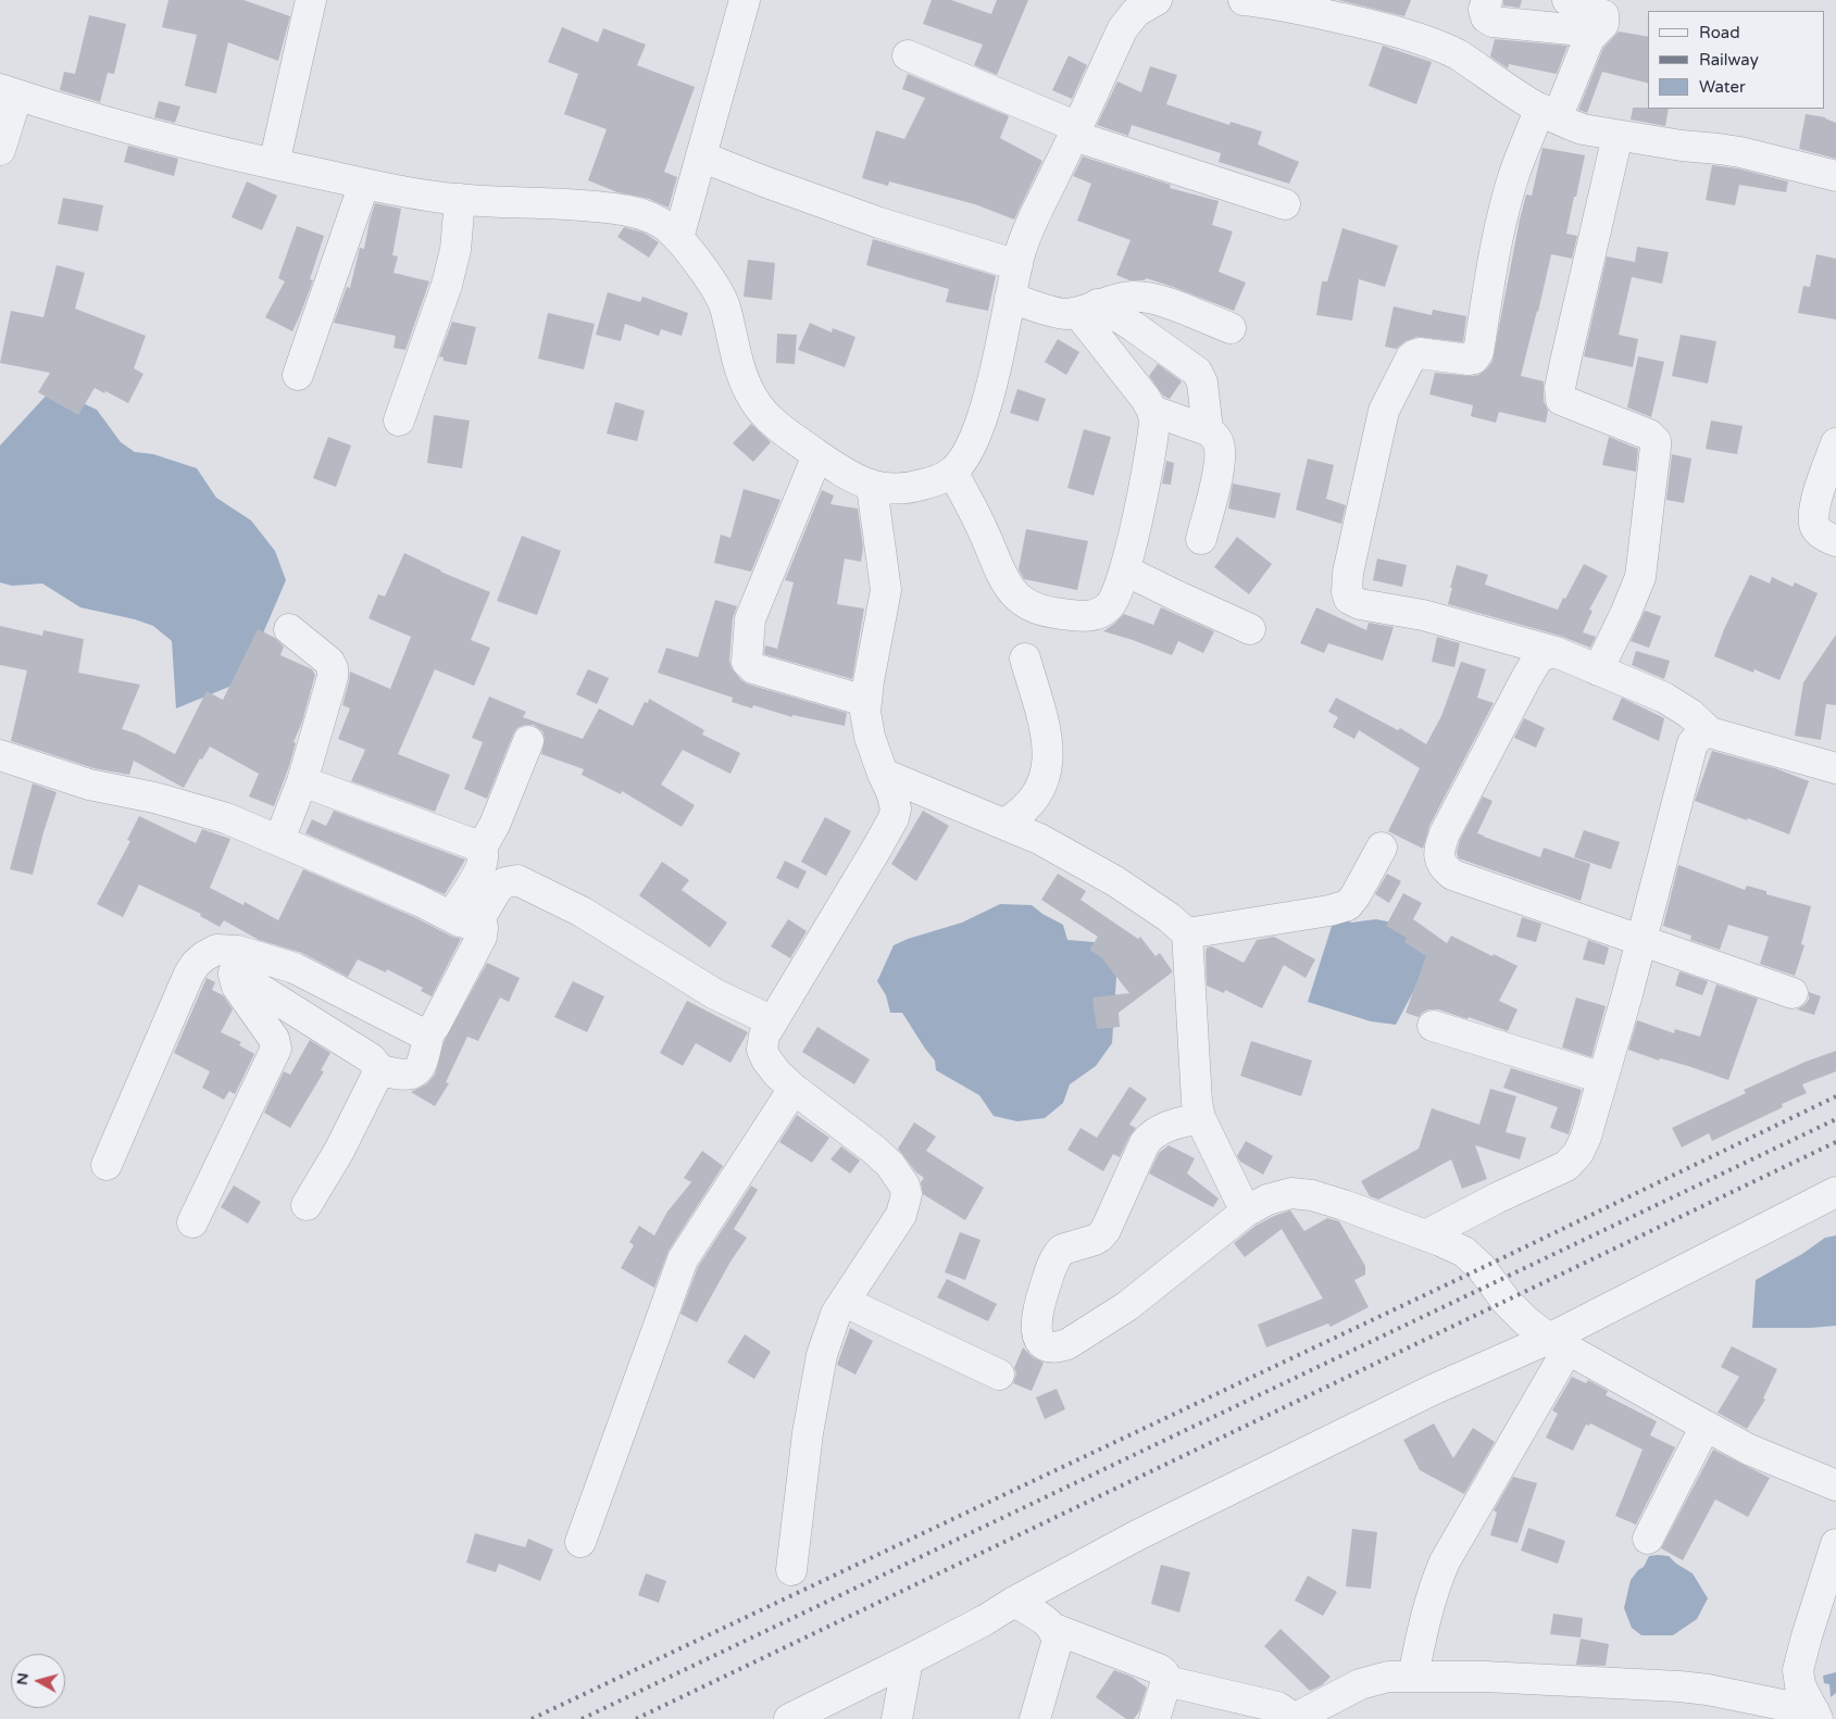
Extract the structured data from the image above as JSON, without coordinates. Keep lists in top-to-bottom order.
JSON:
{
  "legend": ["Road", "Railway", "Water"],
  "north": "left"
}
